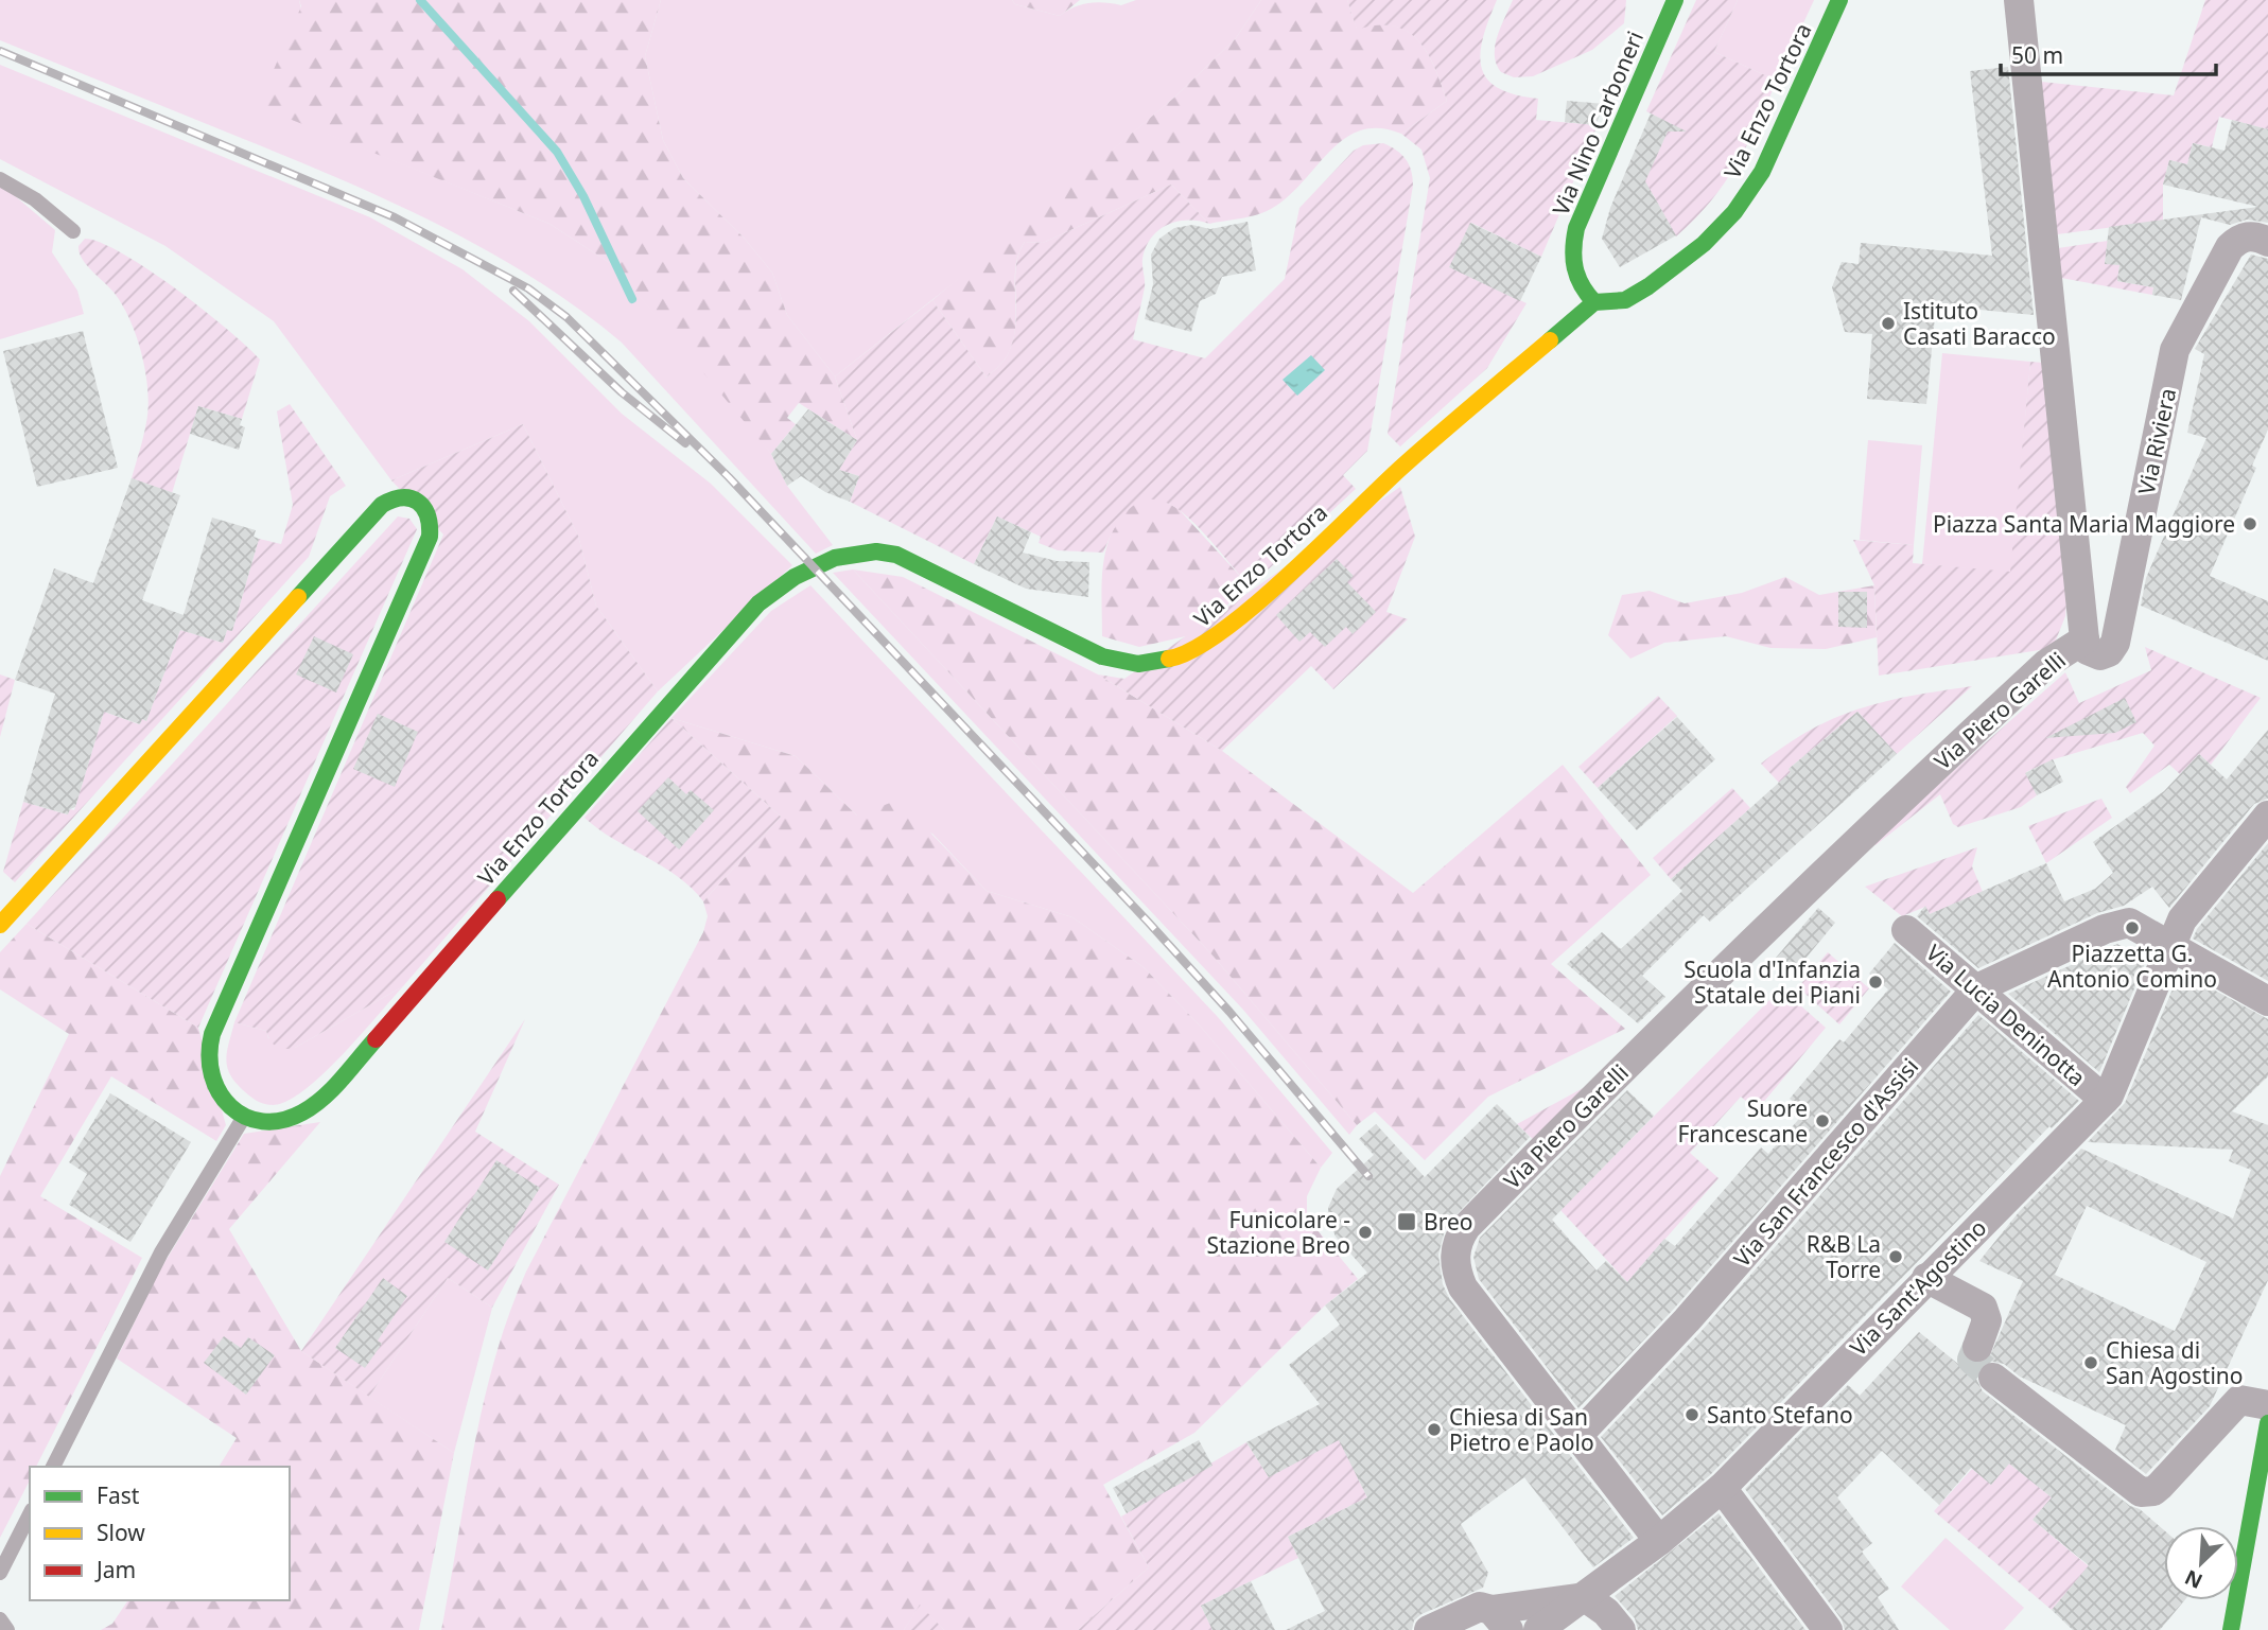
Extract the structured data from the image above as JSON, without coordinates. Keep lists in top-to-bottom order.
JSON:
{
  "streets": {
    "street": [
      "Via Enzo Tortora",
      "Via Nino Carboneri",
      "Via Riviera",
      "Via Piero Garelli",
      "Via Lucia Deninotta",
      "Via San Francesco d'Assisi",
      "Via Sant'Agostino"
    ]
  },
  "crossings": [
    ["Via Enzo Tortora", "Via Nino Carboneri"],
    ["Via Riviera", "Via Piero Garelli"],
    ["Via Piero Garelli", "Via San Francesco d'Assisi"],
    ["Via Lucia Deninotta", "Via San Francesco d'Assisi"],
    ["Via Lucia Deninotta", "Via Sant'Agostino"],
    ["Via San Francesco d'Assisi", "Via Sant'Agostino"]
  ],
  "places": {
    "other": [
      "Istituto Casati Baracco",
      "Piazza Santa Maria Maggiore",
      "Piazzetta G. Antonio Comino",
      "Scuola d'Infanzia Statale dei Piani",
      "Suore Francescane",
      "Funicolare - Stazione Breo",
      "R&B La Torre",
      "Chiesa di San Agostino",
      "Santo Stefano",
      "Chiesa di San Pietro e Paolo"
    ],
    "transit": ["Breo"]
  },
  "legend": ["Fast", "Slow", "Jam"],
  "scale_bar": "50 m",
  "north": "bottom left"
}
